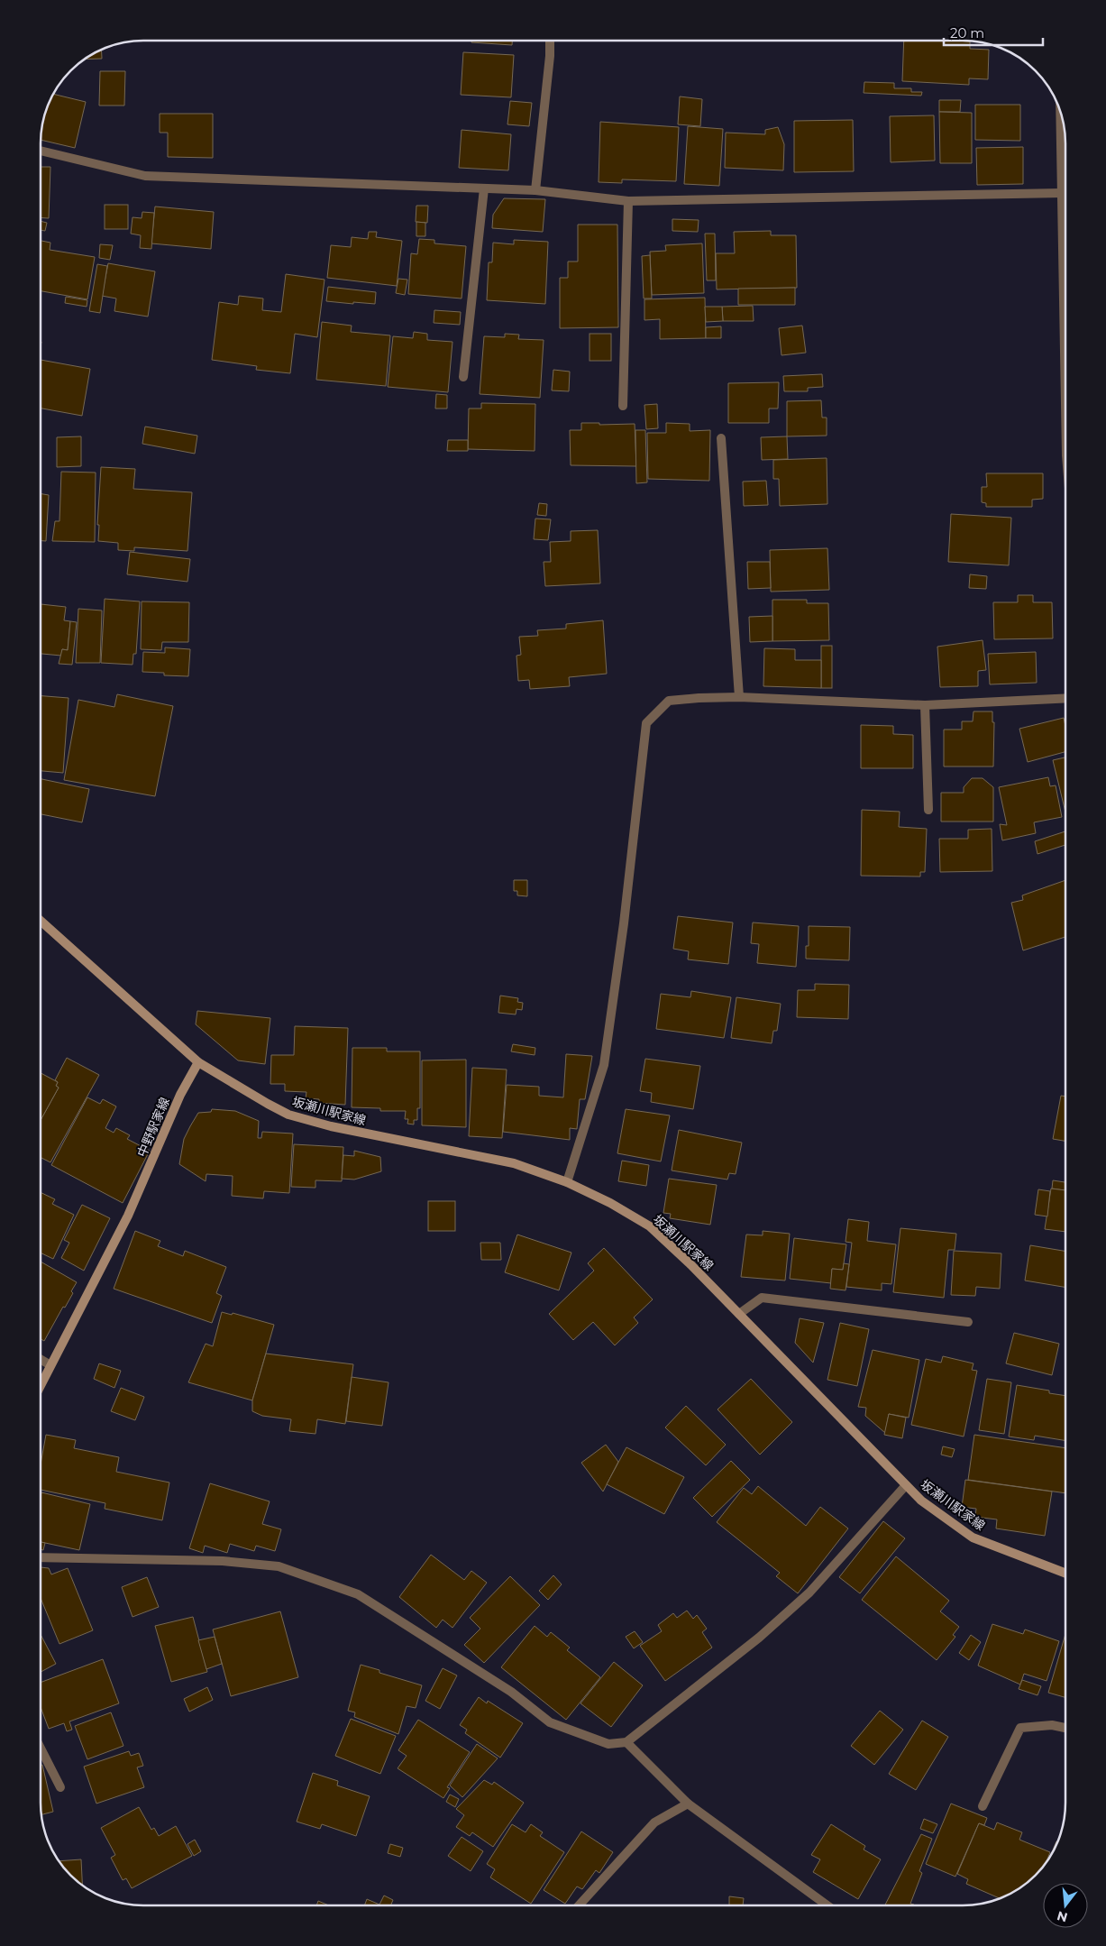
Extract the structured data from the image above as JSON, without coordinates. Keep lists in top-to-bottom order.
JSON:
{
  "streets": {
    "main road": ["坂瀬川駅家線", "中野駅家線"]
  },
  "crossings": [
    ["坂瀬川駅家線", "中野駅家線"]
  ],
  "scale_bar": "20 m",
  "north": "bottom"
}
